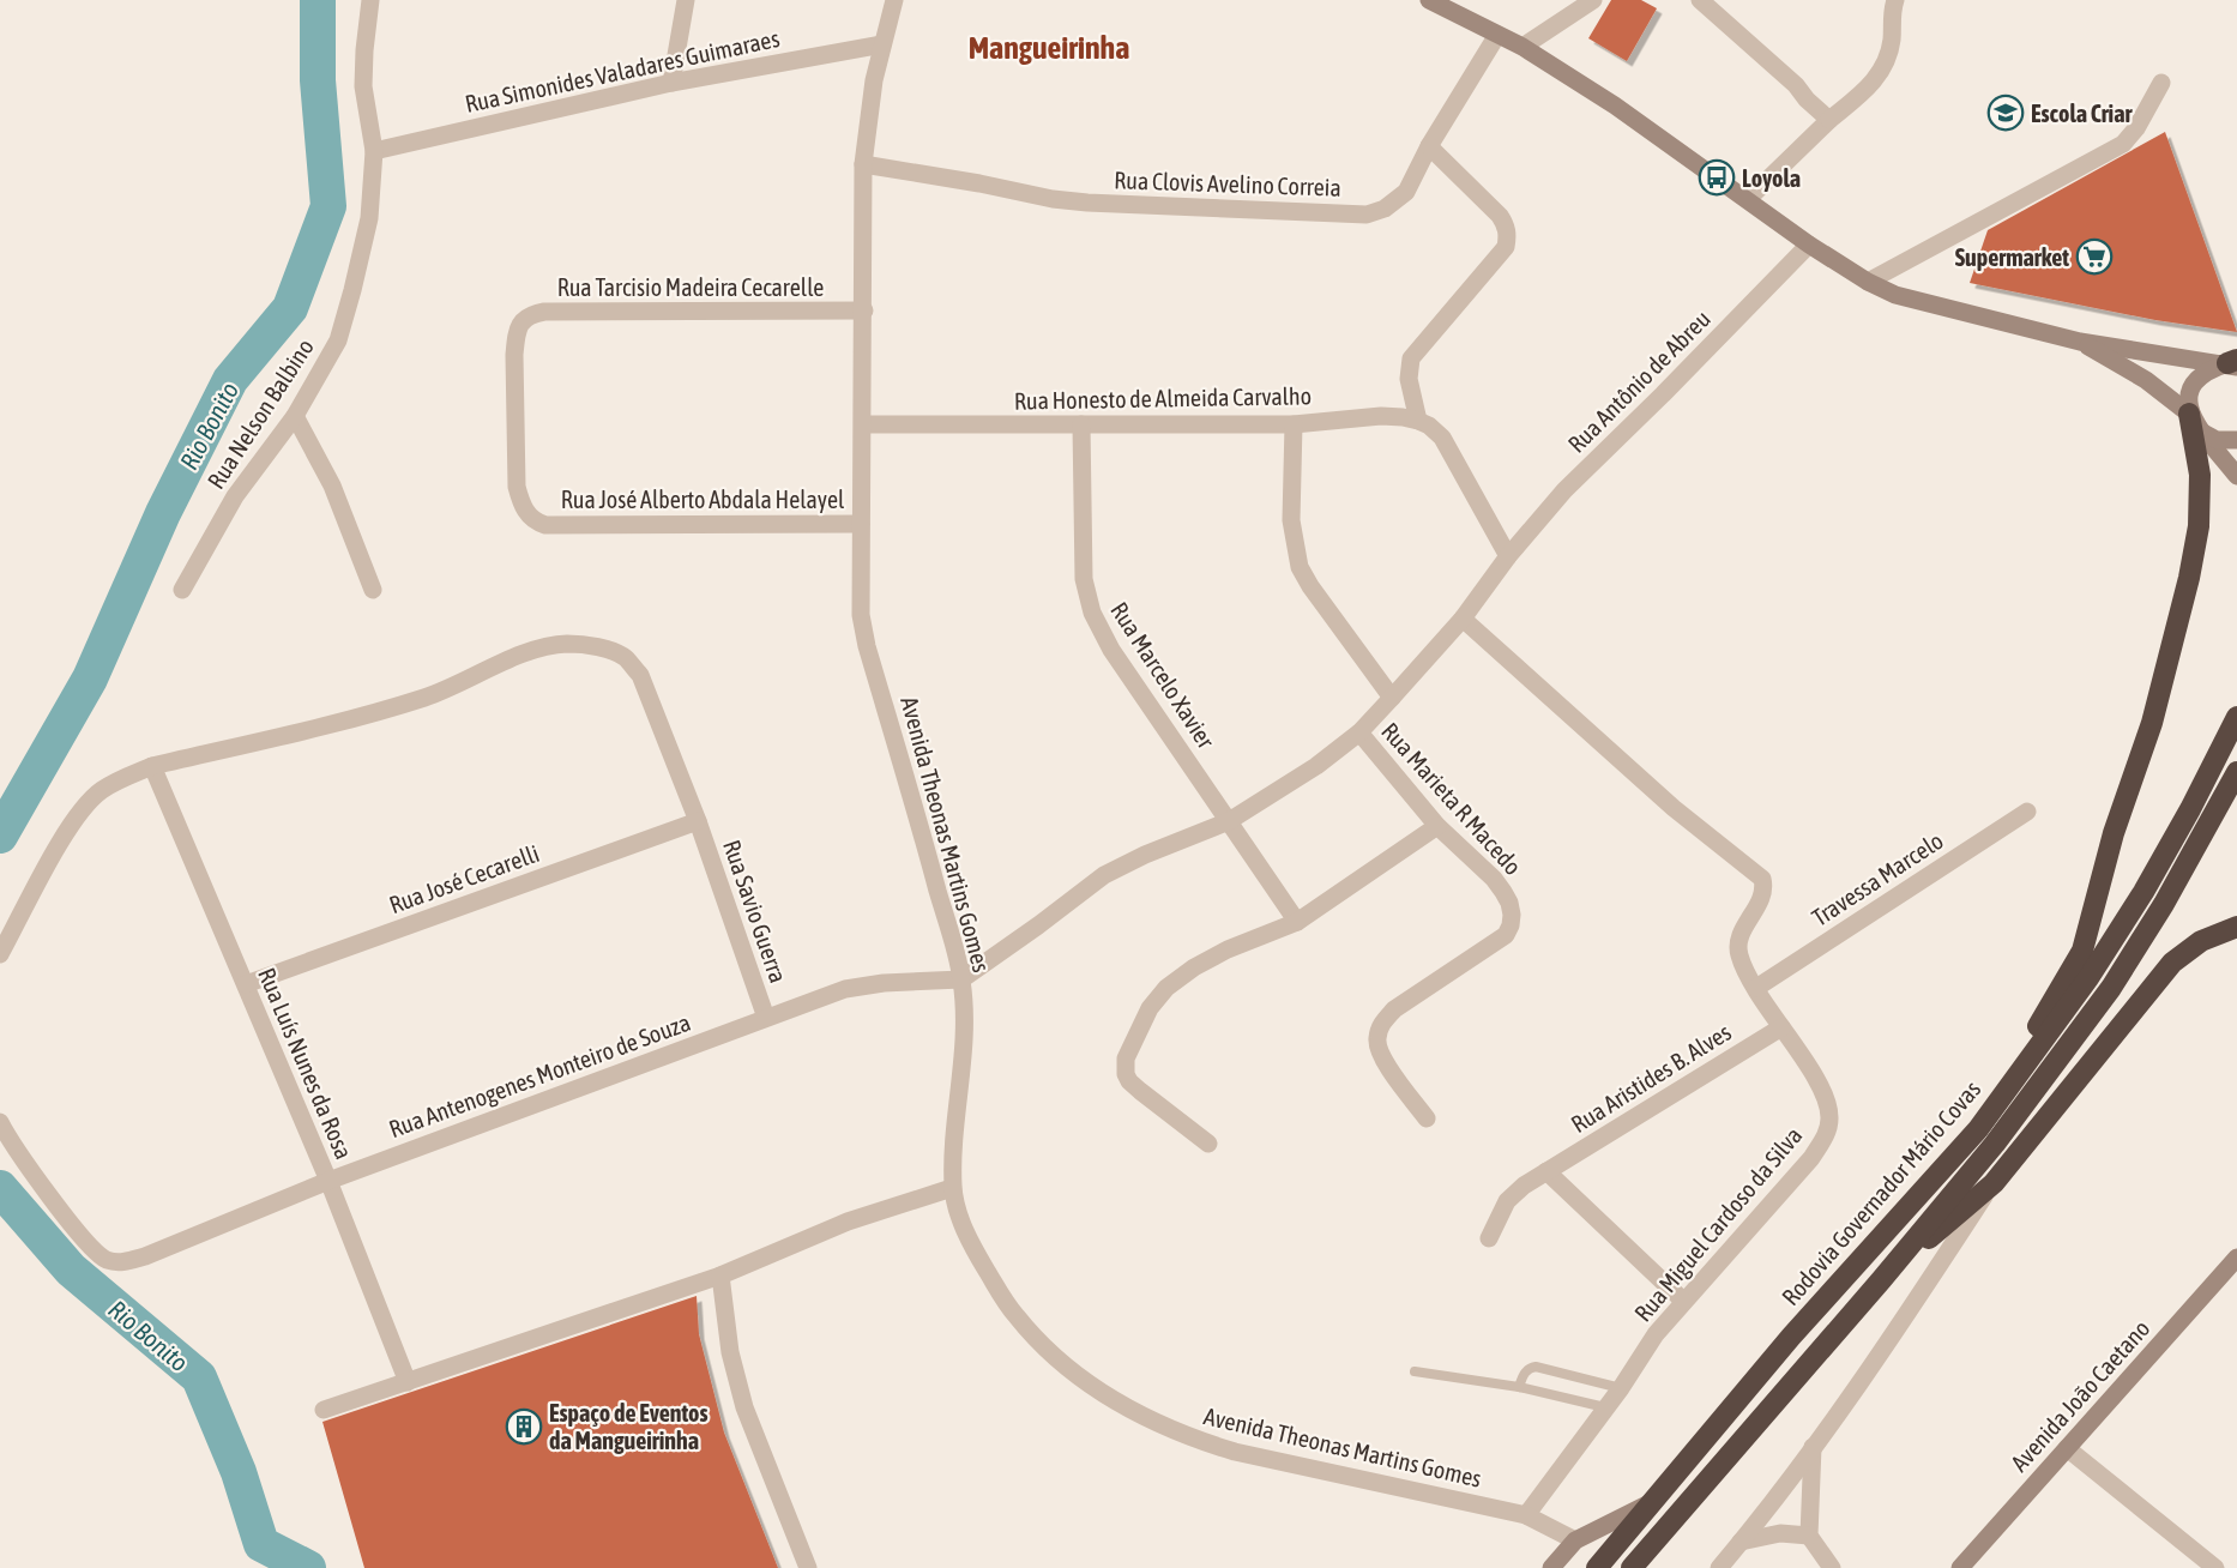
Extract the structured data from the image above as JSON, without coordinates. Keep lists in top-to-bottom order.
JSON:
{
  "streets": {
    "highway": ["Rodovia Governador Mário Covas"],
    "main road": ["Avenida João Caetano"],
    "street": [
      "Rua Simonides Valadares Guimaraes",
      "Rua Clovis Avelino Correia",
      "Rua Tarcisio Madeira Cecarelle",
      "Rua Antônio de Abreu",
      "Rua Honesto de Almeida Carvalho",
      "Rua Nelson Balbino",
      "Rua José Alberto Abdala Helayel",
      "Rua Marcelo Xavier",
      "Rua Marieta R Macedo",
      "Avenida Theonas Martins Gomes",
      "Rua José Cecarelli",
      "Travessa Marcelo",
      "Rua Savio Guerra",
      "Rua Luís Nunes da Rosa",
      "Rua Antenogenes Monteiro de Souza",
      "Rua Aristides B. Alves",
      "Rua Miguel Cardoso da Silva"
    ]
  },
  "crossings": [
    ["Rua Simonides Valadares Guimaraes", "Rua Nelson Balbino"],
    ["Rua Simonides Valadares Guimaraes", "Avenida Theonas Martins Gomes"],
    ["Rua Clovis Avelino Correia", "Avenida Theonas Martins Gomes"],
    ["Rua Tarcisio Madeira Cecarelle", "Rua José Alberto Abdala Helayel"],
    ["Rua Tarcisio Madeira Cecarelle", "Avenida Theonas Martins Gomes"],
    ["Rua Antônio de Abreu", "Rua Marcelo Xavier"],
    ["Rua Antônio de Abreu", "Rua Marieta R Macedo"],
    ["Rua Antônio de Abreu", "Avenida Theonas Martins Gomes"],
    ["Rua Antônio de Abreu", "Rua Antenogenes Monteiro de Souza"],
    ["Rua Antônio de Abreu", "Rua Miguel Cardoso da Silva"],
    ["Rua Honesto de Almeida Carvalho", "Rua Marcelo Xavier"],
    ["Rua Honesto de Almeida Carvalho", "Avenida Theonas Martins Gomes"],
    ["Rua José Alberto Abdala Helayel", "Avenida Theonas Martins Gomes"],
    ["Avenida Theonas Martins Gomes", "Rua Antenogenes Monteiro de Souza"],
    ["Avenida Theonas Martins Gomes", "Rua Miguel Cardoso da Silva"],
    ["Rua José Cecarelli", "Rua Savio Guerra"],
    ["Rua José Cecarelli", "Rua Luís Nunes da Rosa"],
    ["Travessa Marcelo", "Rua Miguel Cardoso da Silva"],
    ["Rua Savio Guerra", "Rua Luís Nunes da Rosa"],
    ["Rua Savio Guerra", "Rua Antenogenes Monteiro de Souza"],
    ["Rua Luís Nunes da Rosa", "Rua Antenogenes Monteiro de Souza"],
    ["Rua Aristides B. Alves", "Rua Miguel Cardoso da Silva"]
  ],
  "districts": ["Mangueirinha"],
  "water": ["Rio Bonito"],
  "places": {
    "school or university": ["Escola Criar"],
    "bus stop": ["Loyola"],
    "supermarket": ["Supermarket"],
    "building": ["Espaço de Eventos da Mangueirinha"]
  }
}
